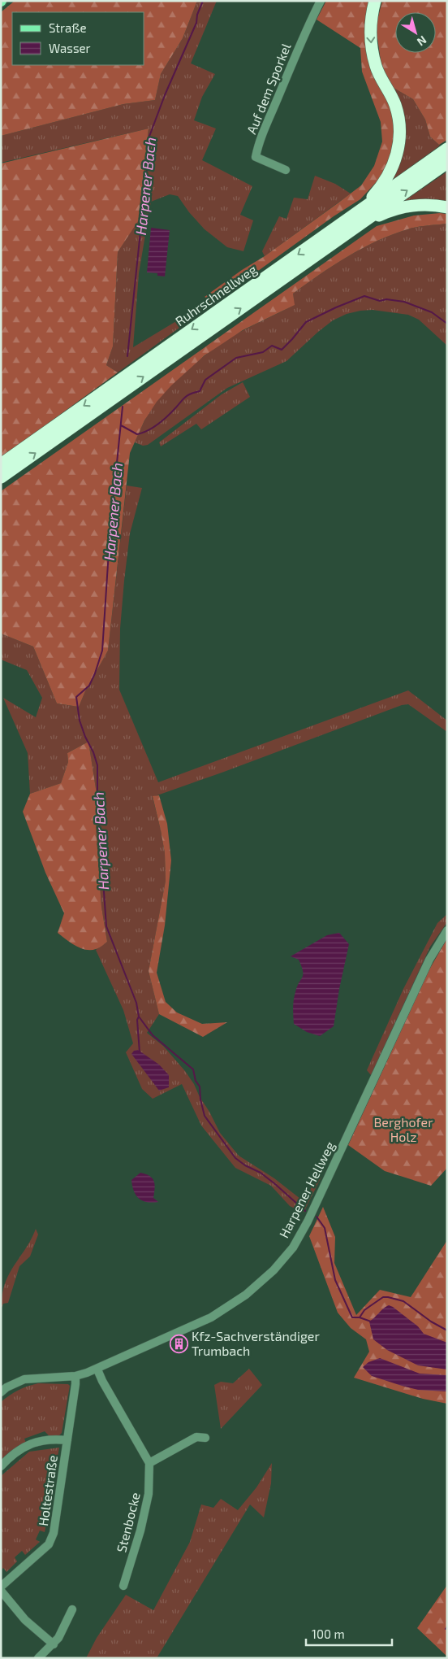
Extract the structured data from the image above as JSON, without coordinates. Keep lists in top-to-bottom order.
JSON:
{
  "streets": {
    "highway": ["Ruhrschnellweg"],
    "street": [
      "Auf dem Sporkel",
      "Harpener Hellweg",
      "Holtestraße",
      "Stenbocke"
    ]
  },
  "crossings": [
    ["Harpener Hellweg", "Holtestraße"]
  ],
  "water": ["Harpener Bach"],
  "parks": ["Berghofer Holz"],
  "places": {
    "building": ["Kfz-Sachverständiger Trumbach"]
  },
  "legend": ["Straße", "Wasser"],
  "scale_bar": "100 m",
  "north": "bottom right"
}
